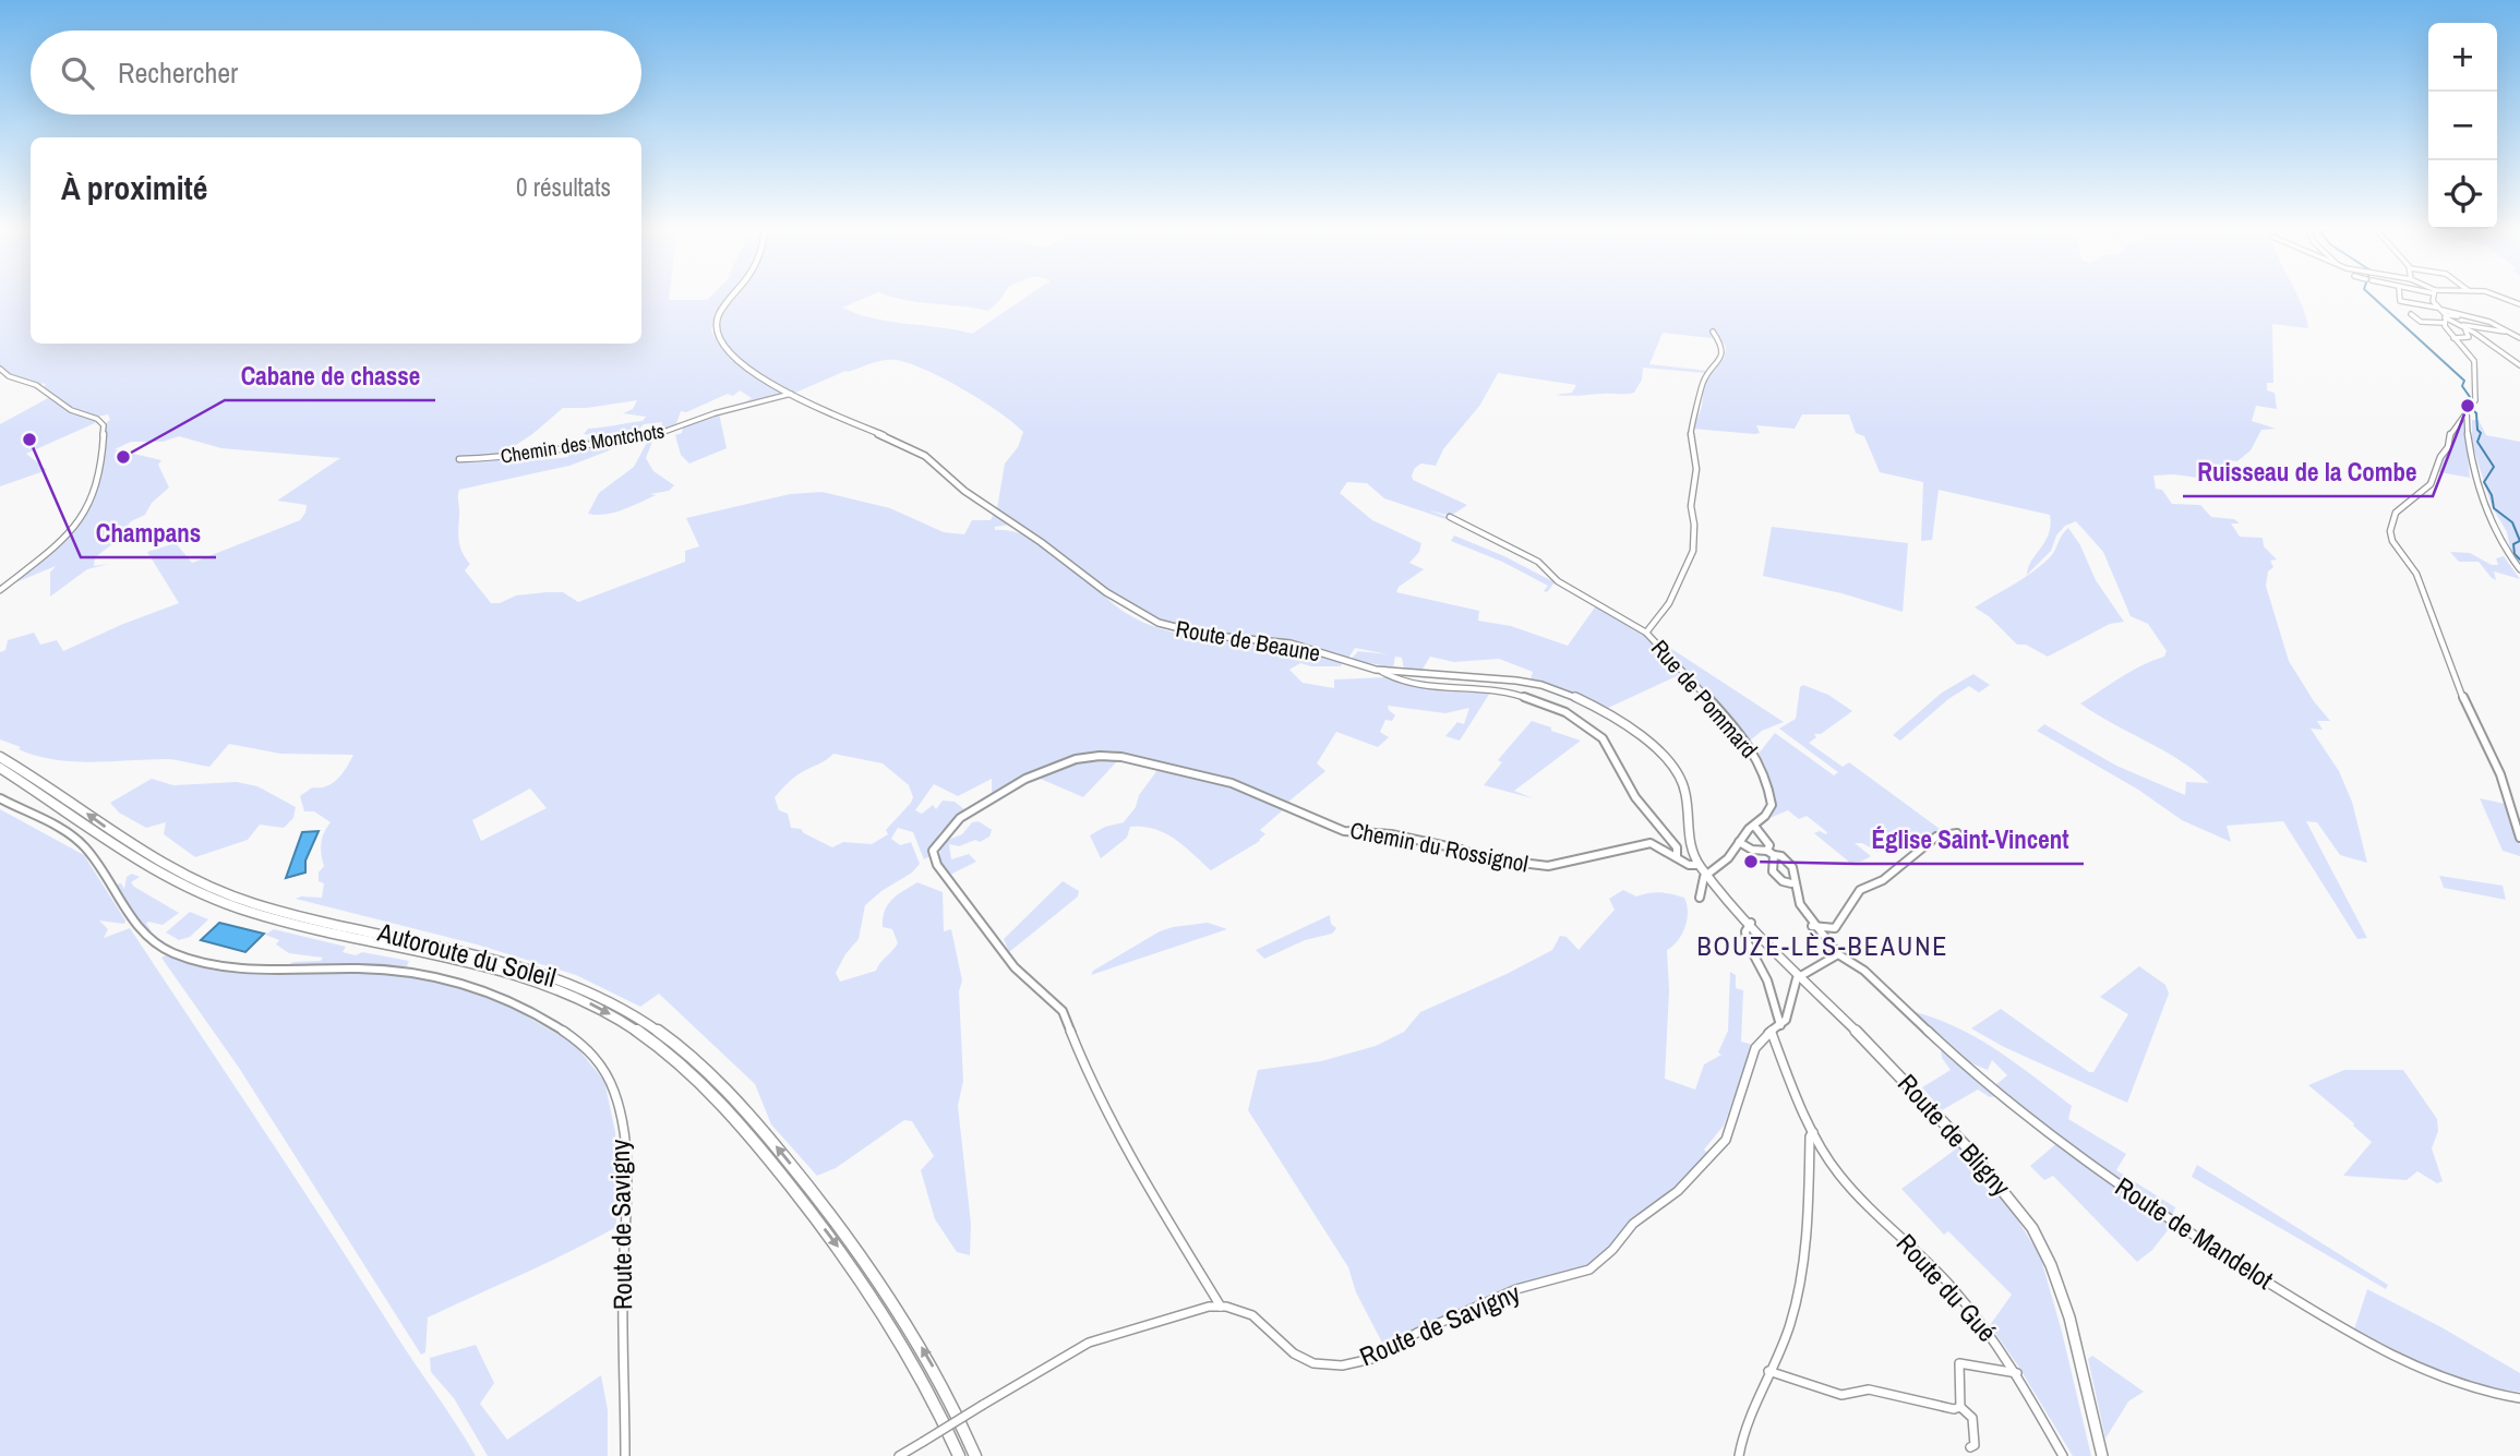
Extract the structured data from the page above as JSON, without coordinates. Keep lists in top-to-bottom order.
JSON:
{
  "streets": {
    "highway": ["Autoroute du Soleil"],
    "main road": ["Route de Beaune", "Route de Bligny"],
    "street": [
      "Chemin des Montchots",
      "Rue de Pommard",
      "Chemin du Rossignol",
      "Route de Savigny",
      "Route de Mandelot",
      "Route du Gué"
    ]
  },
  "crossings": [
    ["Chemin des Montchots", "Route de Beaune"],
    ["Route de Beaune", "Rue de Pommard"],
    ["Route de Beaune", "Chemin du Rossignol"],
    ["Route de Beaune", "Route de Bligny"],
    ["Rue de Pommard", "Route de Bligny"],
    ["Chemin du Rossignol", "Route de Savigny"],
    ["Route de Savigny", "Route du Gué"]
  ],
  "districts": ["BOUZE-LÈS-BEAUNE"],
  "places": [
    "Ruisseau de la Combe",
    "Champans",
    "Cabane de chasse",
    "Église Saint-Vincent"
  ],
  "page": {
    "map_buttons": ["+", "−"],
    "search": "Rechercher",
    "heading": ["À proximité", "0 résultats"]
  }
}
